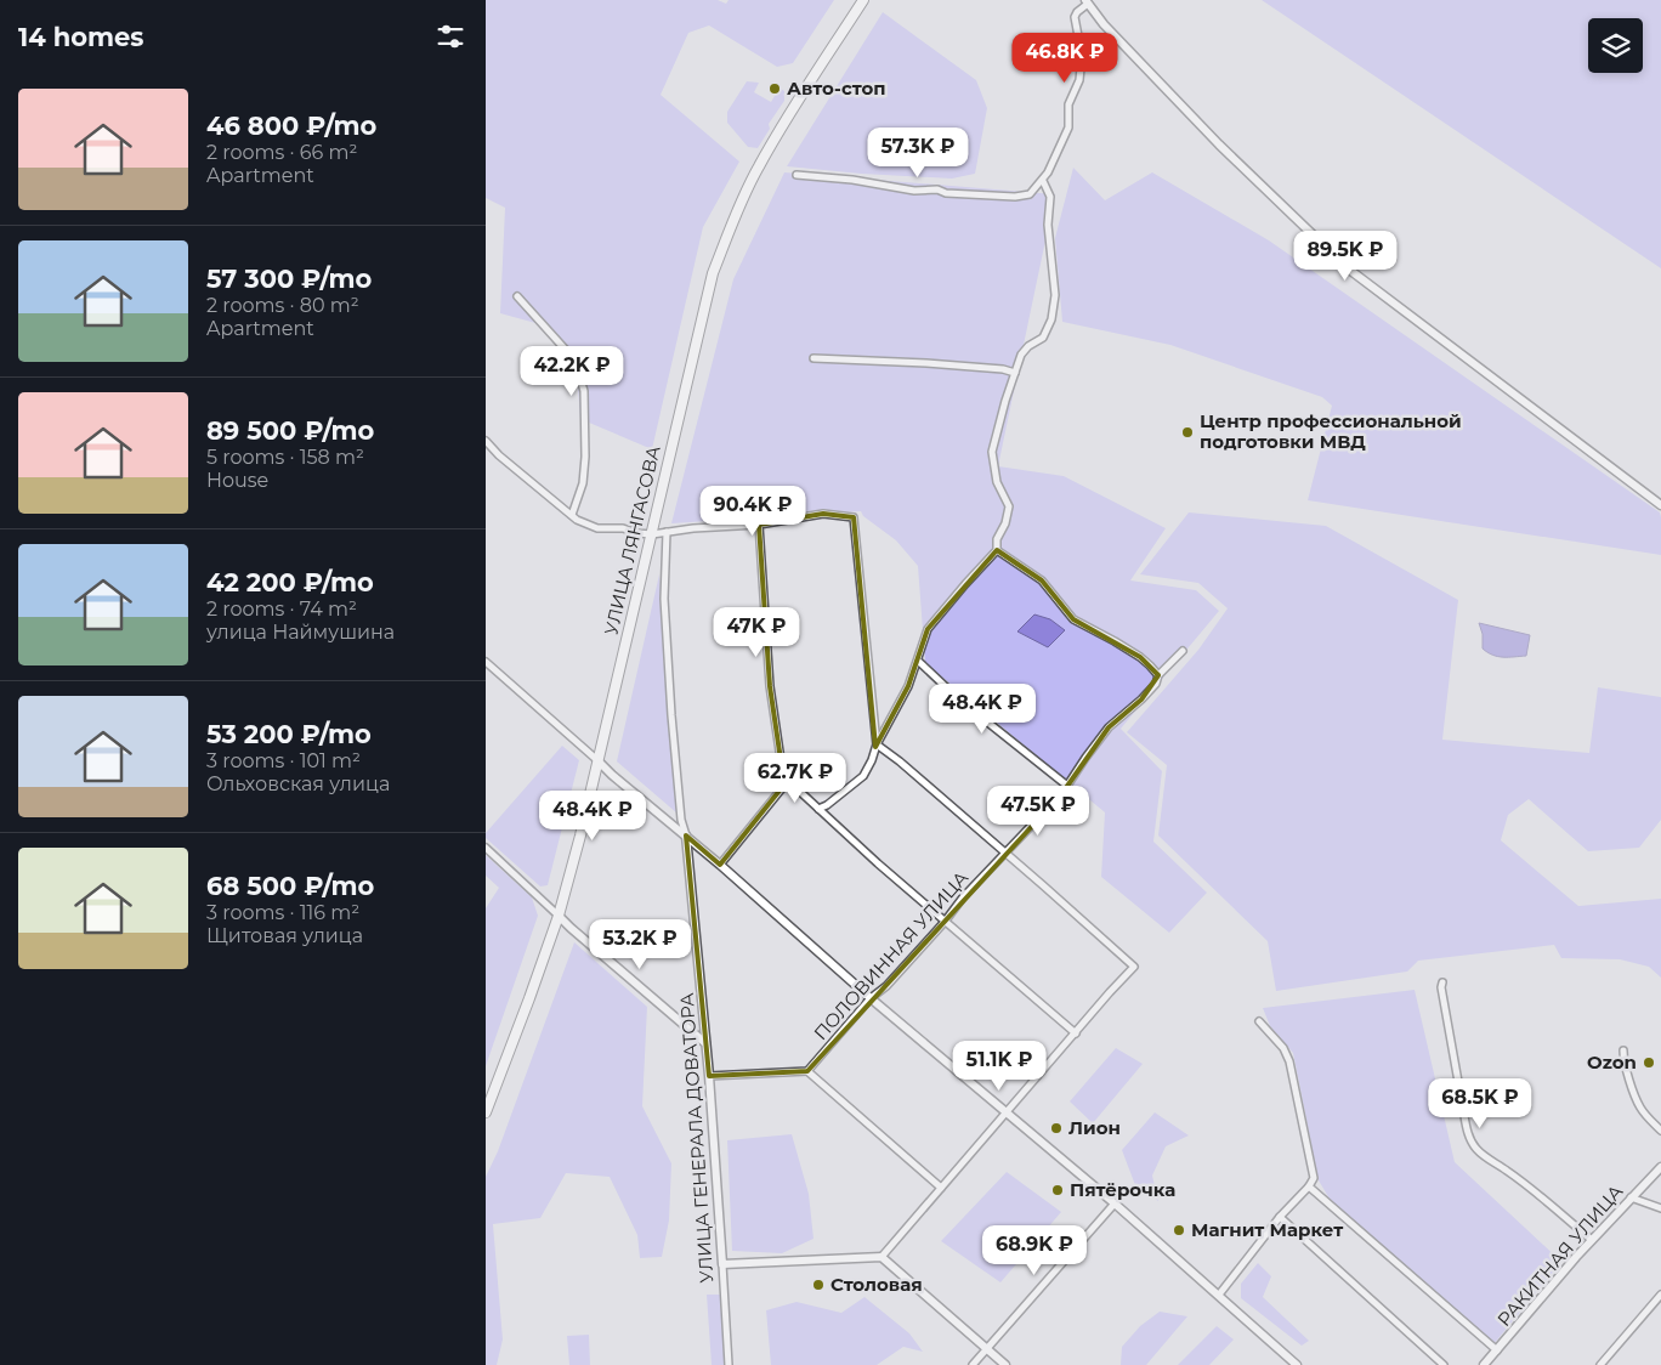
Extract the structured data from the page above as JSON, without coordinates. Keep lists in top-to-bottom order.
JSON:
{
  "streets": {
    "main road": ["УЛИЦА ЛЯНГАСОВА"],
    "street": ["ПОЛОВИННАЯ УЛИЦА", "УЛИЦА ГЕНЕРАЛА ДОВАТОРА", "РАКИТНАЯ УЛИЦА"]
  },
  "places": [
    "Авто-стоп",
    "Центр профессиональной подготовки МВД",
    "Ozon",
    "Лион",
    "Пятёрочка",
    "Магнит Маркет",
    "Столовая"
  ],
  "page": {
    "heading": "14 homes",
    "price": [
      "46.8K ₽",
      "57.3K ₽",
      "89.5K ₽",
      "42.2K ₽",
      "90.4K ₽",
      "47K ₽",
      "48.4K ₽",
      "62.7K ₽",
      "47.5K ₽",
      "48.4K ₽",
      "53.2K ₽",
      "51.1K ₽",
      "68.5K ₽",
      "68.9K ₽"
    ],
    "list": [
      {
        "name": "46 800 ₽/mo",
        "note": "2 rooms · 66 m² · Apartment"
      },
      {
        "name": "57 300 ₽/mo",
        "note": "2 rooms · 80 m² · Apartment"
      },
      {
        "name": "89 500 ₽/mo",
        "note": "5 rooms · 158 m² · House"
      },
      {
        "name": "42 200 ₽/mo",
        "note": "2 rooms · 74 m² · улица Наймушина"
      },
      {
        "name": "53 200 ₽/mo",
        "note": "3 rooms · 101 m² · Ольховская улица"
      },
      {
        "name": "68 500 ₽/mo",
        "note": "3 rooms · 116 m² · Щитовая улица"
      }
    ]
  }
}
